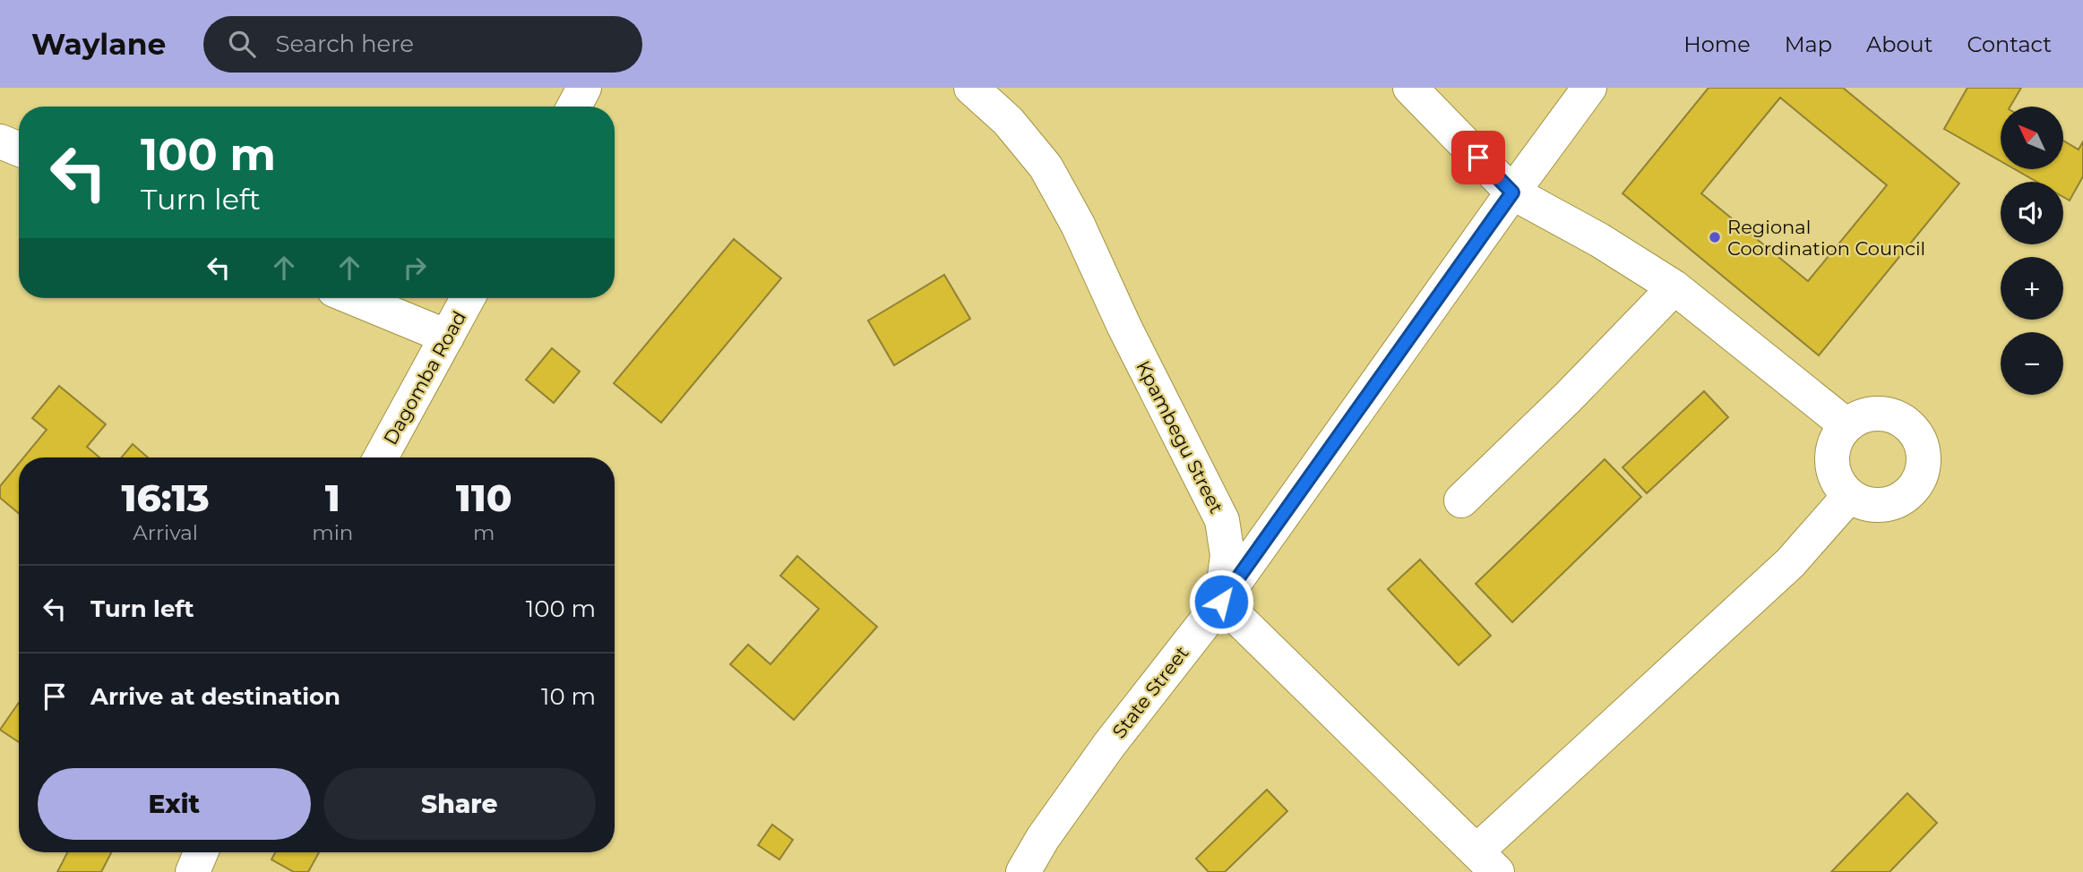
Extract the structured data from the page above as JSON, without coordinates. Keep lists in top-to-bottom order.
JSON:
{
  "streets": {
    "street": ["Dagomba Road", "Kpambegu Street", "State Street"]
  },
  "crossings": [
    ["Kpambegu Street", "State Street"]
  ],
  "places": ["Regional Coordination Council"],
  "north": "top left",
  "page": {
    "header": "Waylane",
    "search": "Search here",
    "nav": [
      "Home",
      "Map",
      "About",
      "Contact"
    ],
    "map_buttons": ["+", "−"],
    "turn": ["100 m", "Turn left"],
    "eta": [
      "16:13",
      "Arrival",
      "1",
      "min",
      "110",
      "m"
    ],
    "list": [
      {
        "name": "Turn left",
        "value": "100 m"
      },
      {
        "name": "Arrive at destination",
        "value": "10 m"
      }
    ],
    "buttons": ["Exit", "Share"]
  }
}
